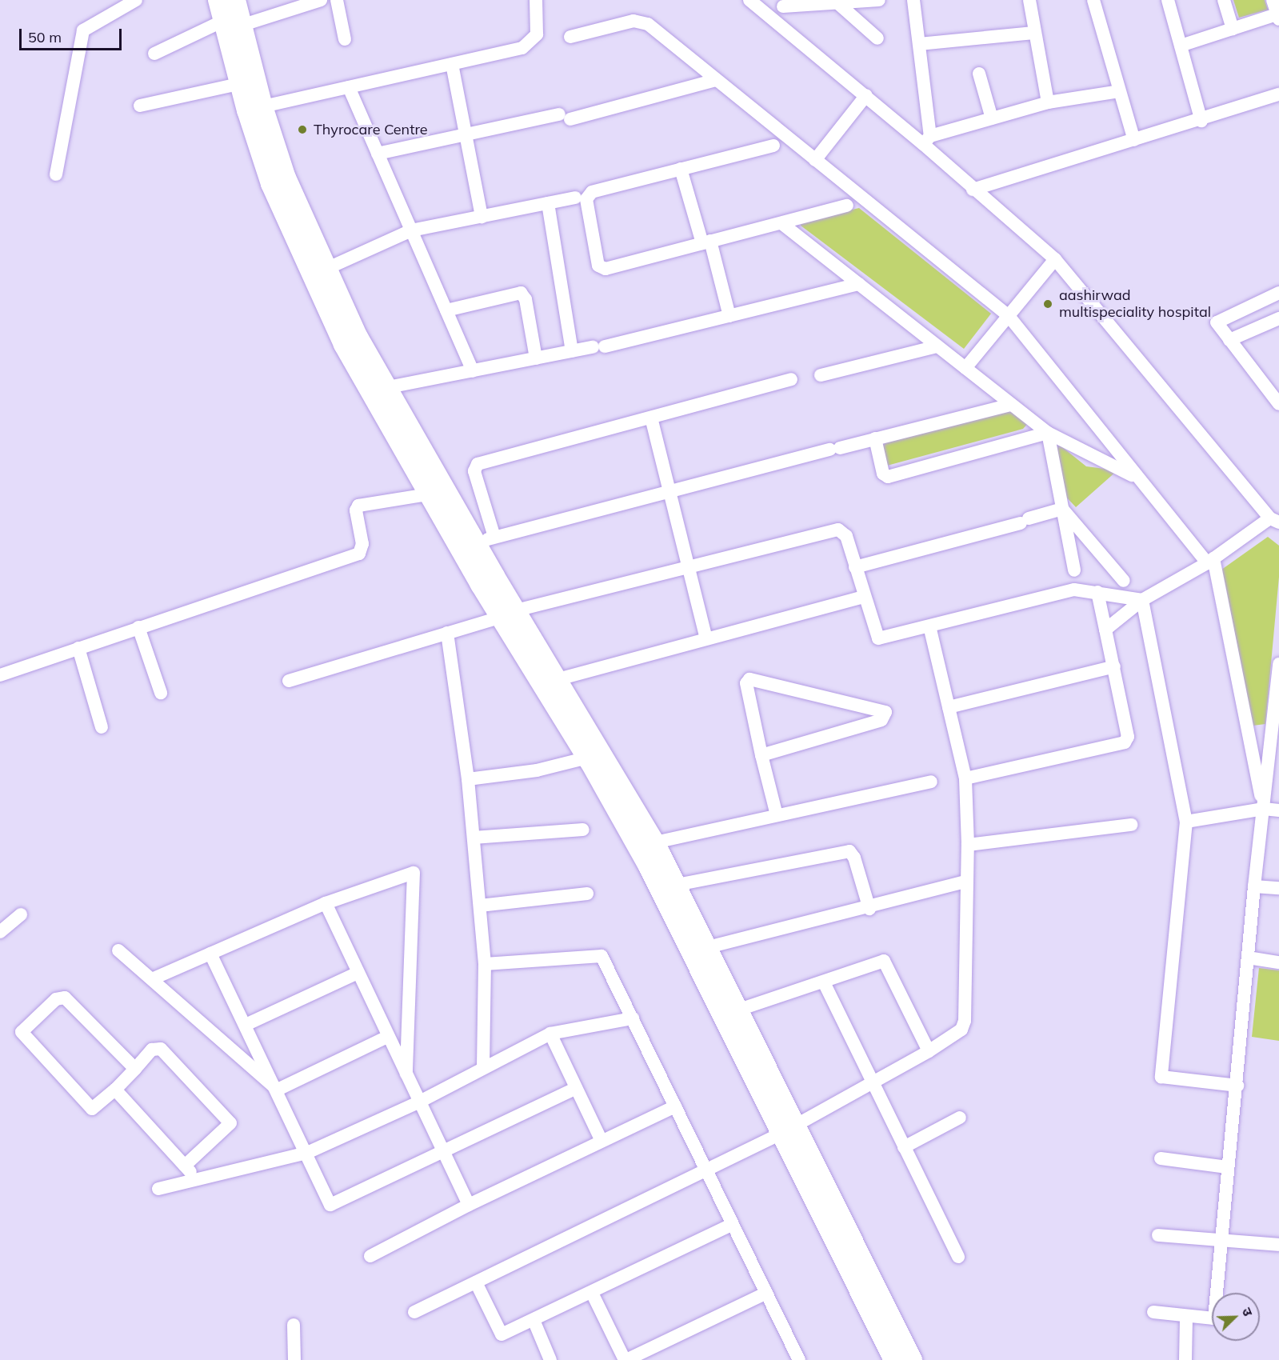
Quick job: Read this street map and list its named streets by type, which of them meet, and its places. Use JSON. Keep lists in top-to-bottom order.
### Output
{
  "places": ["Thyrocare Centre", "aashirwad multispeciality hospital"],
  "scale_bar": "50 m",
  "north": "top right"
}
